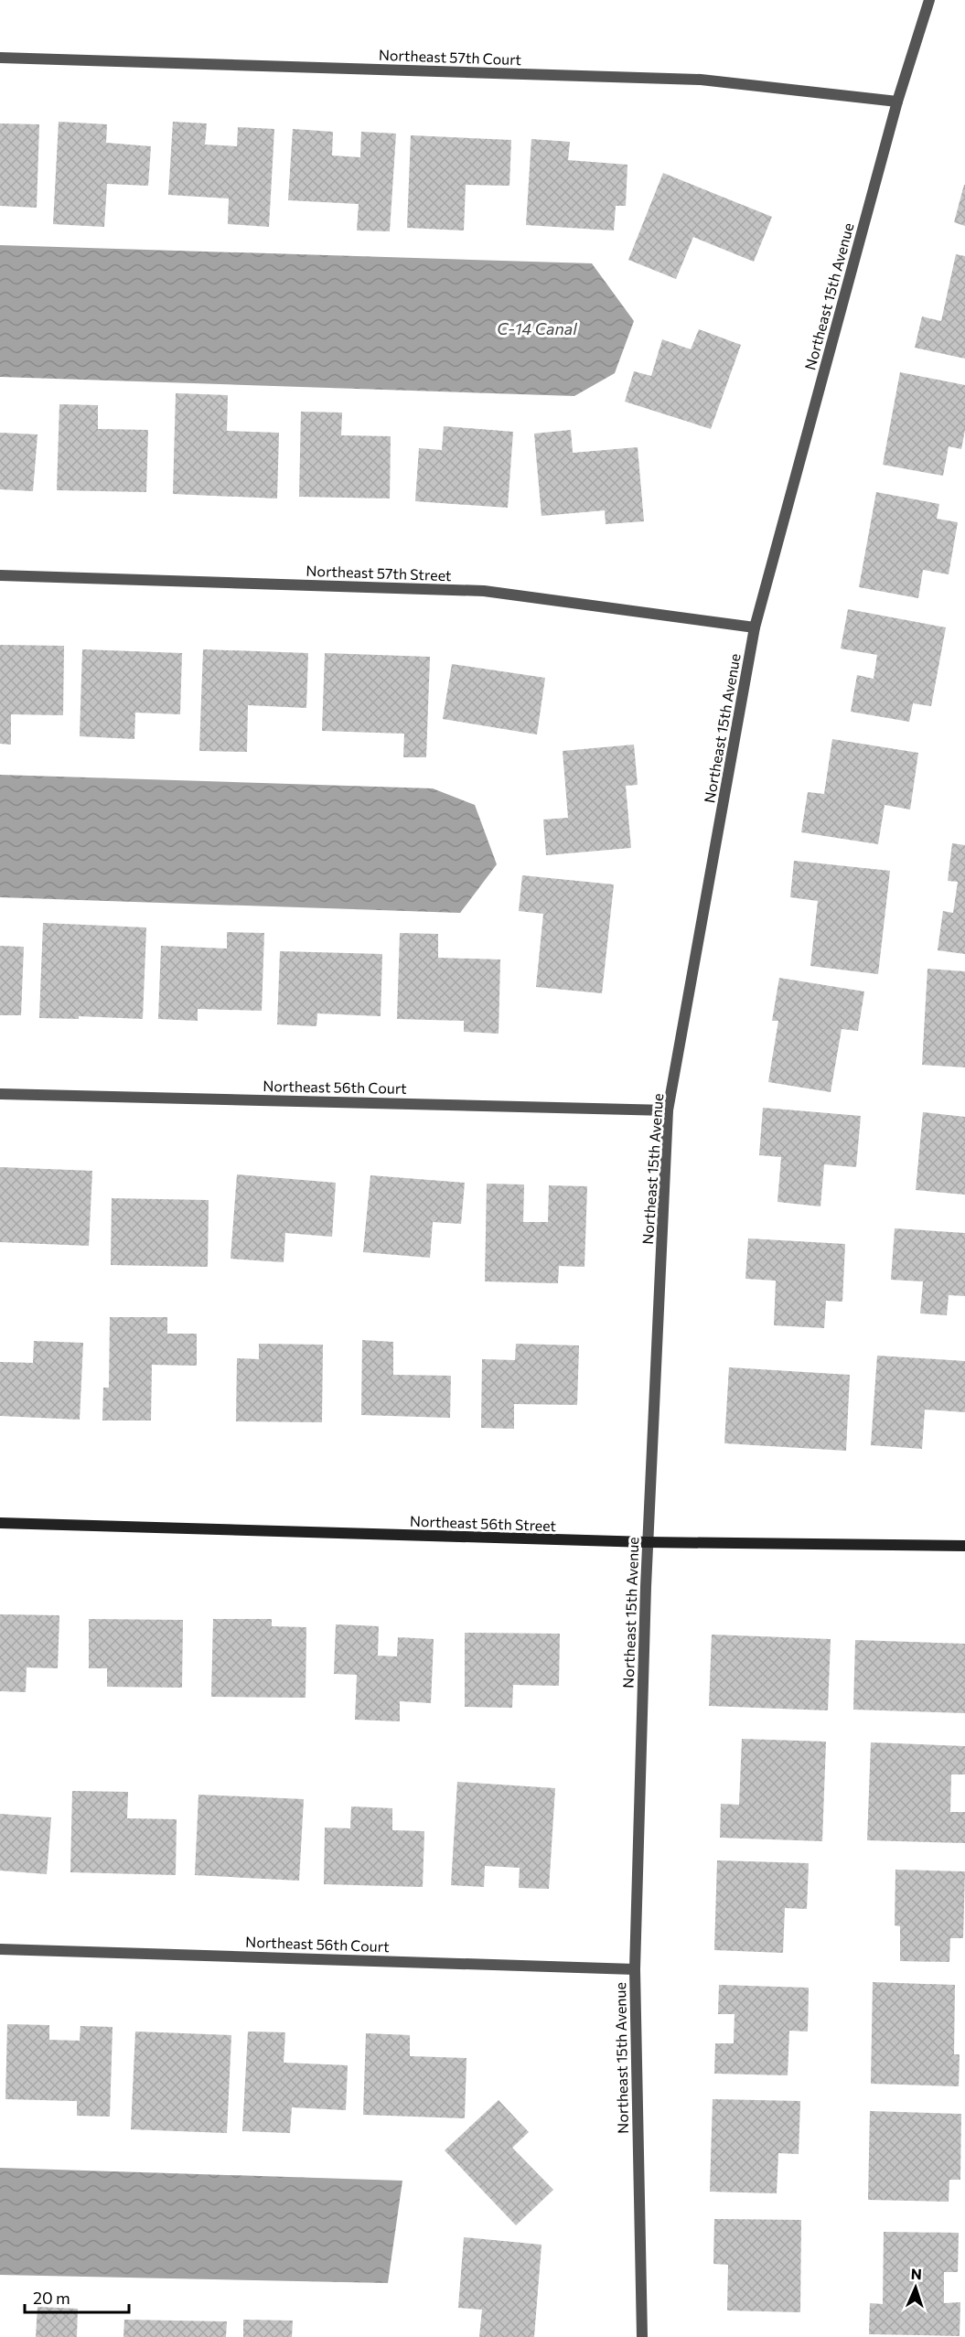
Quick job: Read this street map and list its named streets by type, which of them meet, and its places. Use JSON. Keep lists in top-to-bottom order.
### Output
{
  "streets": {
    "street": [
      "Northeast 57th Court",
      "Northeast 15th Avenue",
      "Northeast 57th Street",
      "Northeast 56th Court",
      "Northeast 56th Street"
    ]
  },
  "crossings": [
    ["Northeast 57th Court", "Northeast 15th Avenue"],
    ["Northeast 15th Avenue", "Northeast 57th Street"],
    ["Northeast 15th Avenue", "Northeast 56th Court"],
    ["Northeast 15th Avenue", "Northeast 56th Street"]
  ],
  "water": ["C-14 Canal"],
  "scale_bar": "20 m",
  "north": "top"
}
